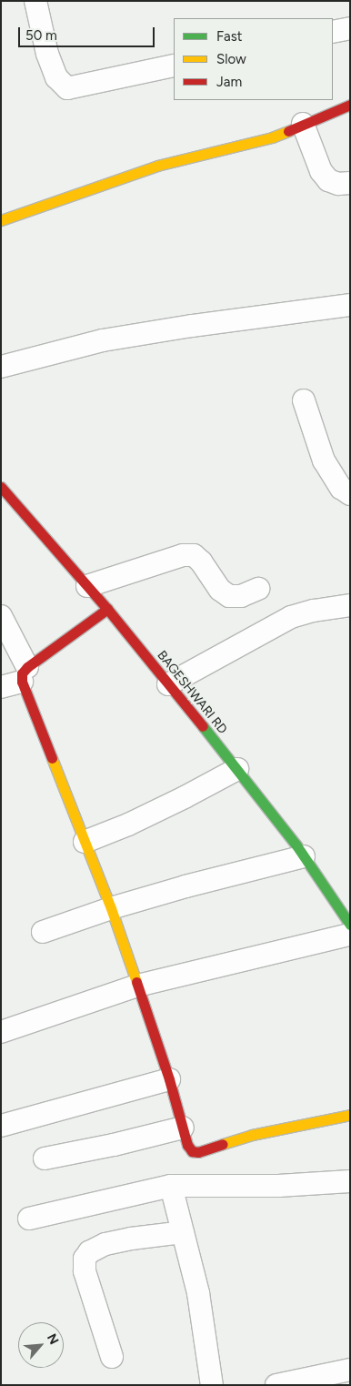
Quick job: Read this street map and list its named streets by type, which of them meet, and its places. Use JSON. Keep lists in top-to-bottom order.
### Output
{
  "streets": {
    "street": ["BAGESHWARI RD"]
  },
  "legend": ["Fast", "Slow", "Jam"],
  "scale_bar": "50 m",
  "north": "top right"
}
